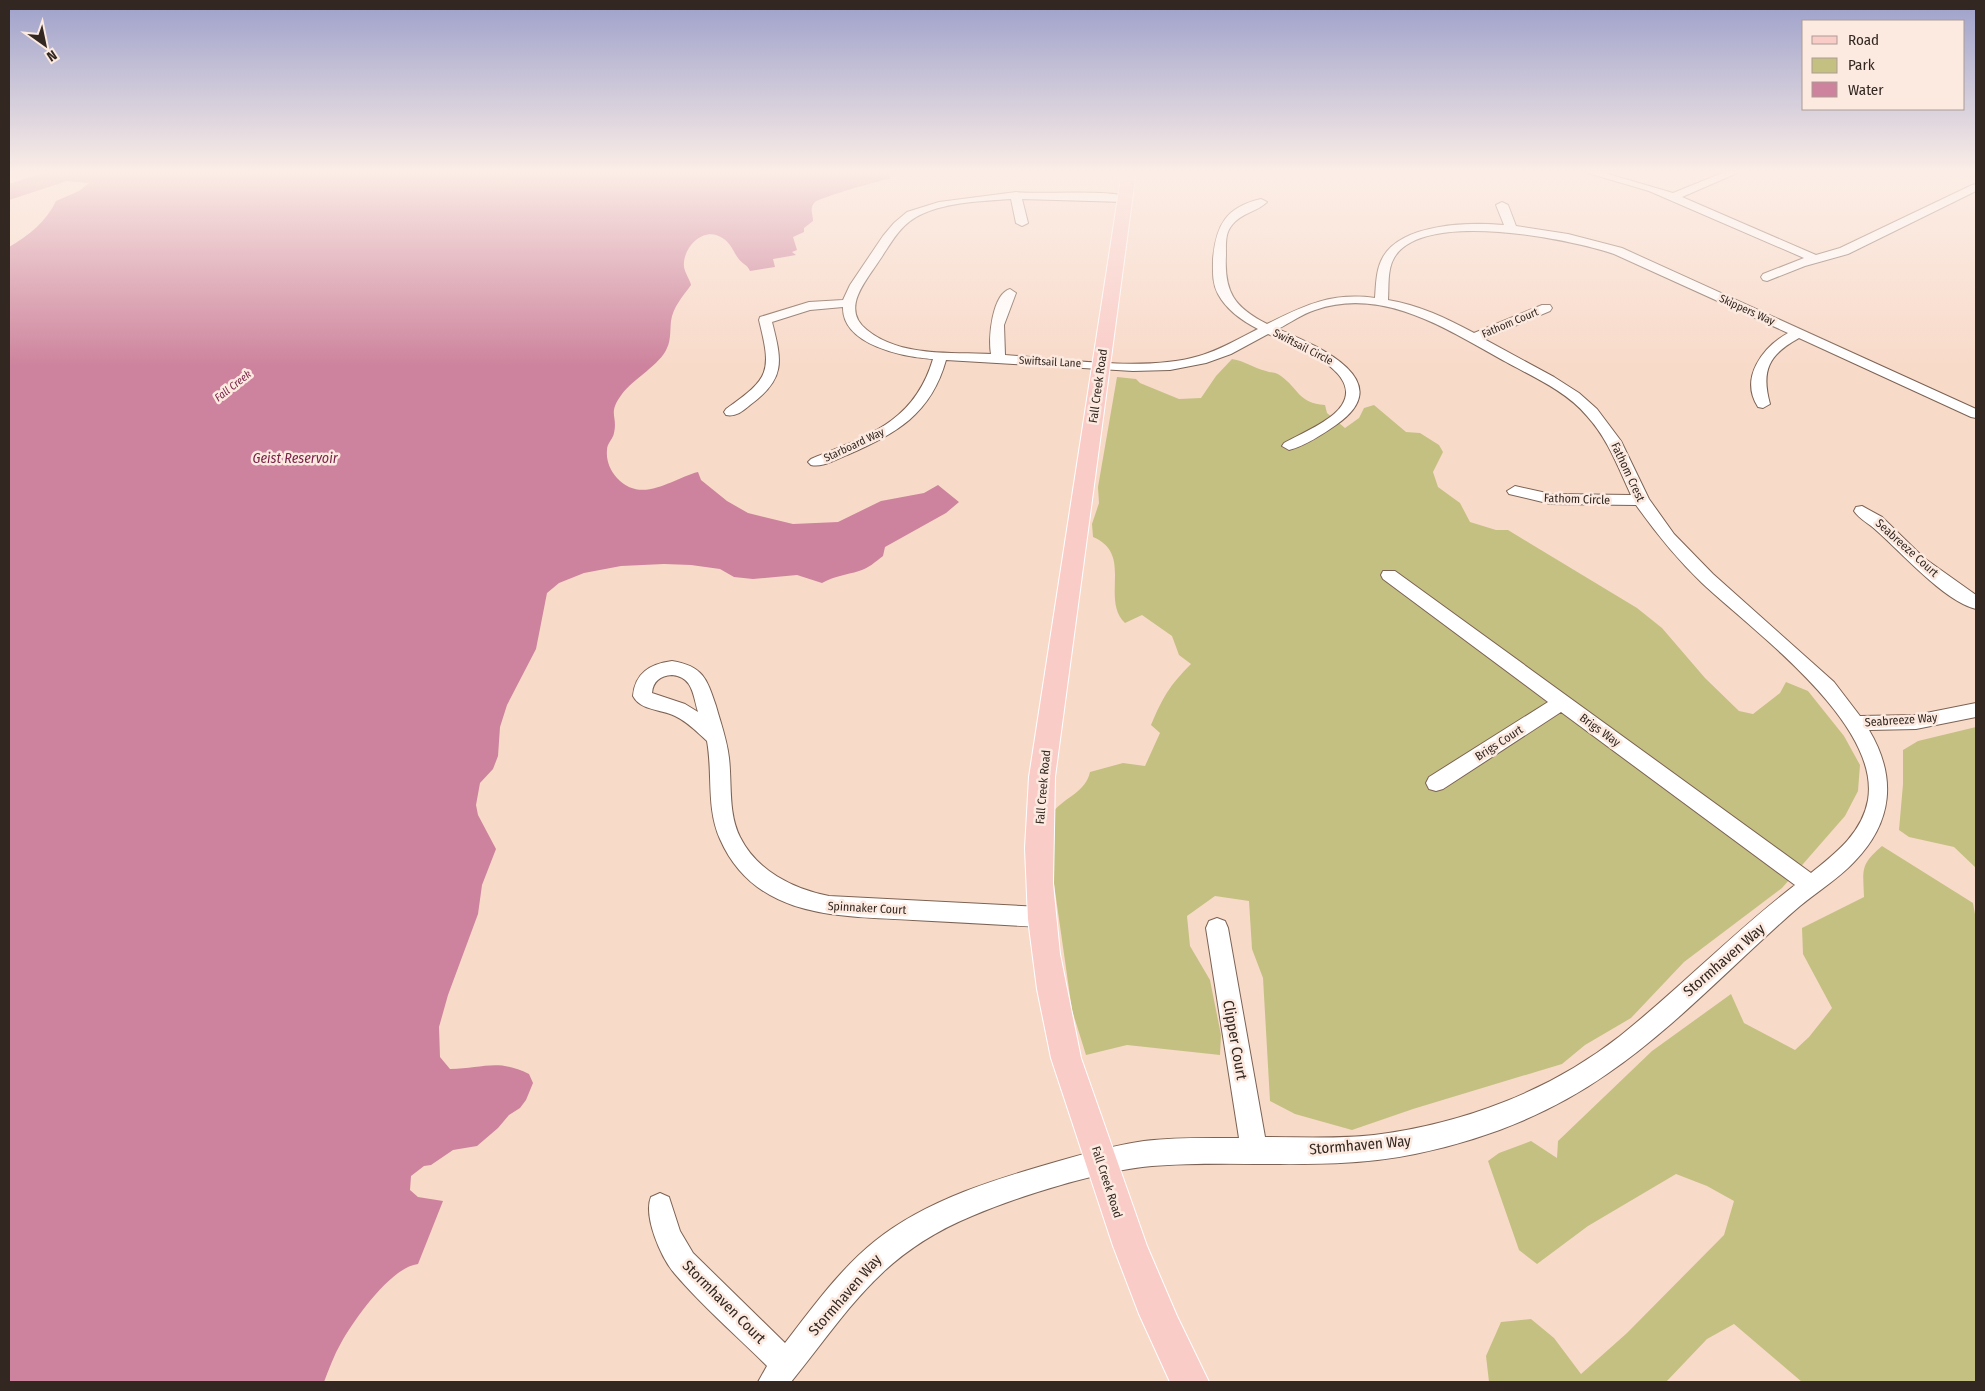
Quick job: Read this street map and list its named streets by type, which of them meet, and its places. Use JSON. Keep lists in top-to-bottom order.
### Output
{
  "streets": {
    "main road": ["Fall Creek Road"],
    "street": [
      "Skippers Way",
      "Fathom Court",
      "Swiftsail Circle",
      "Swiftsail Lane",
      "Starboard Way",
      "Fathom Crest",
      "Fathom Circle",
      "Seabreeze Court",
      "Seabreeze Way",
      "Brigs Way",
      "Brigs Court",
      "Spinnaker Court",
      "Stormhaven Way",
      "Clipper Court",
      "Stormhaven Court"
    ]
  },
  "crossings": [
    ["Fathom Court", "Fathom Crest"],
    ["Swiftsail Circle", "Swiftsail Lane"],
    ["Swiftsail Lane", "Fall Creek Road"],
    ["Swiftsail Lane", "Starboard Way"],
    ["Swiftsail Lane", "Fathom Crest"],
    ["Fall Creek Road", "Spinnaker Court"],
    ["Fall Creek Road", "Stormhaven Way"],
    ["Fathom Crest", "Fathom Circle"],
    ["Fathom Crest", "Seabreeze Way"],
    ["Fathom Crest", "Stormhaven Way"],
    ["Seabreeze Way", "Stormhaven Way"],
    ["Brigs Way", "Brigs Court"],
    ["Brigs Way", "Stormhaven Way"],
    ["Stormhaven Way", "Clipper Court"],
    ["Stormhaven Way", "Stormhaven Court"]
  ],
  "water": ["Fall Creek", "Geist Reservoir"],
  "legend": ["Road", "Park", "Water"],
  "north": "bottom right"
}
